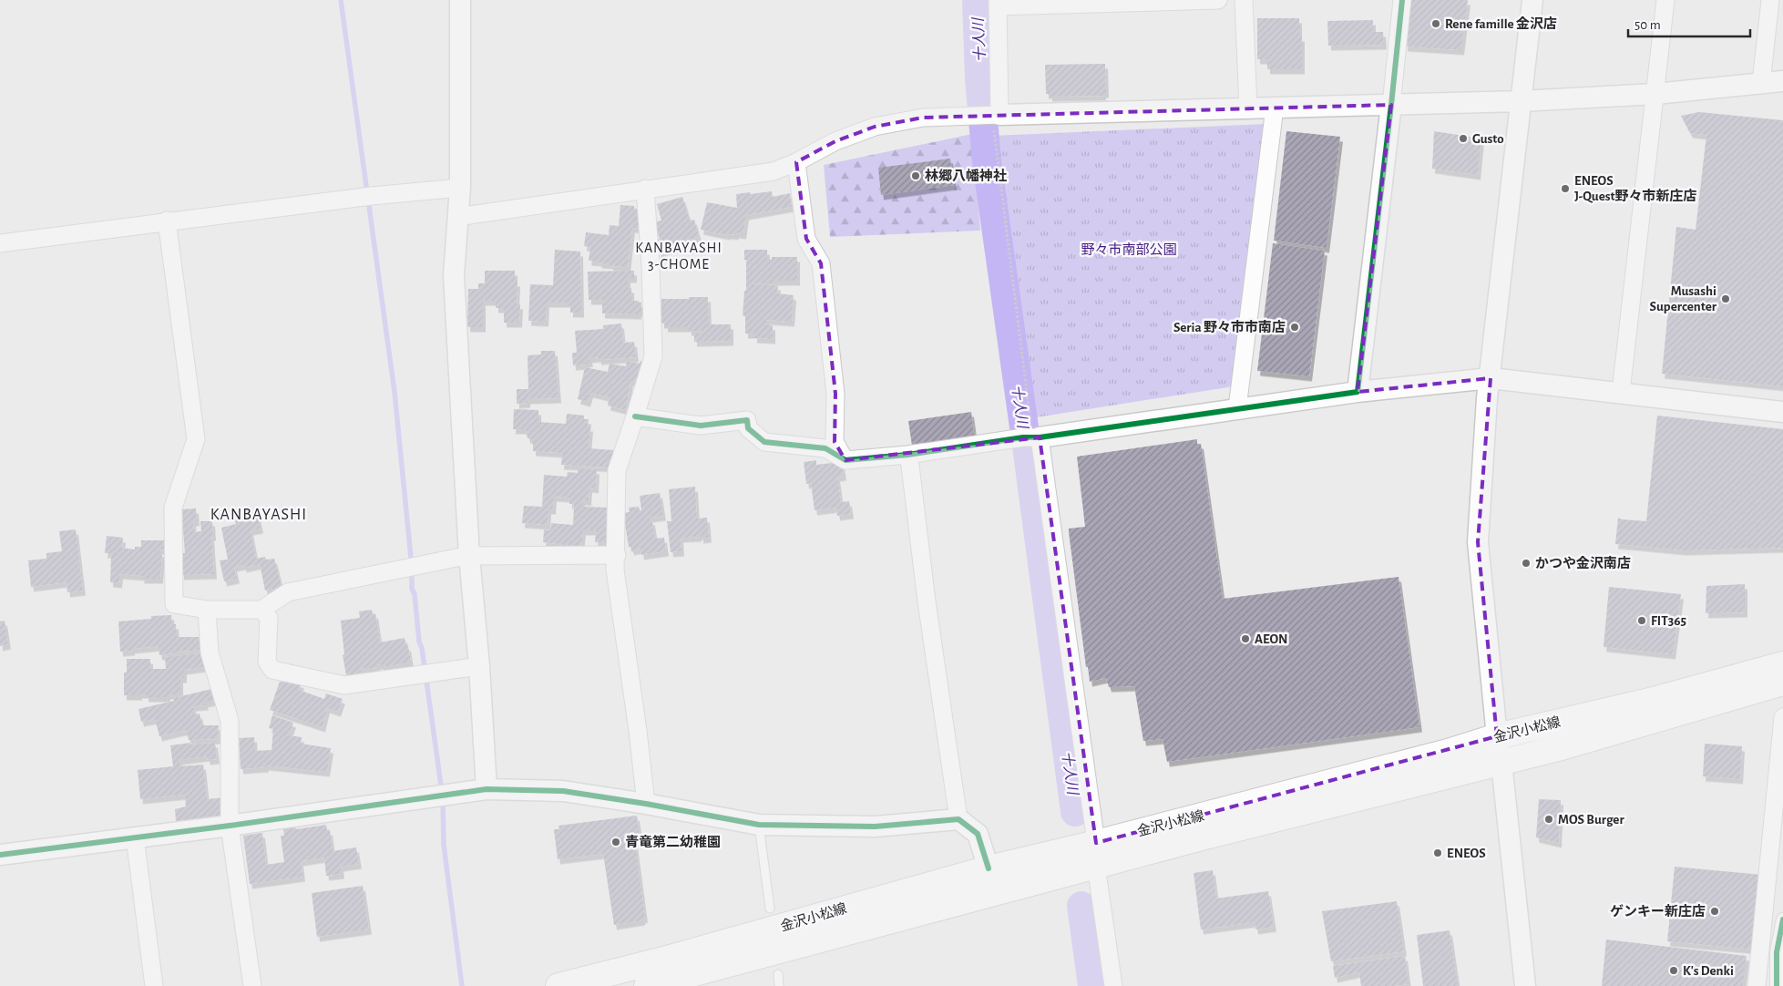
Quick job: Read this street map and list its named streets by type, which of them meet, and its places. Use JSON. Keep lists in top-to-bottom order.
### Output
{
  "streets": {
    "main road": ["金沢小松線"]
  },
  "districts": ["KANBAYASHI 3-CHOME", "KANBAYASHI"],
  "water": ["十人川"],
  "parks": ["野々市南部公園"],
  "places": [
    "Rene famille 金沢店",
    "Gusto",
    "林郷八幡神社",
    "ENEOS J-Quest野々市新庄店",
    "Musashi Supercenter",
    "Seria 野々市市南店",
    "かつや金沢南店",
    "FIT365",
    "AEON",
    "MOS Burger",
    "青竜第二幼稚園",
    "ENEOS",
    "ゲンキー新庄店",
    "K's Denki"
  ],
  "scale_bar": "50 m"
}
